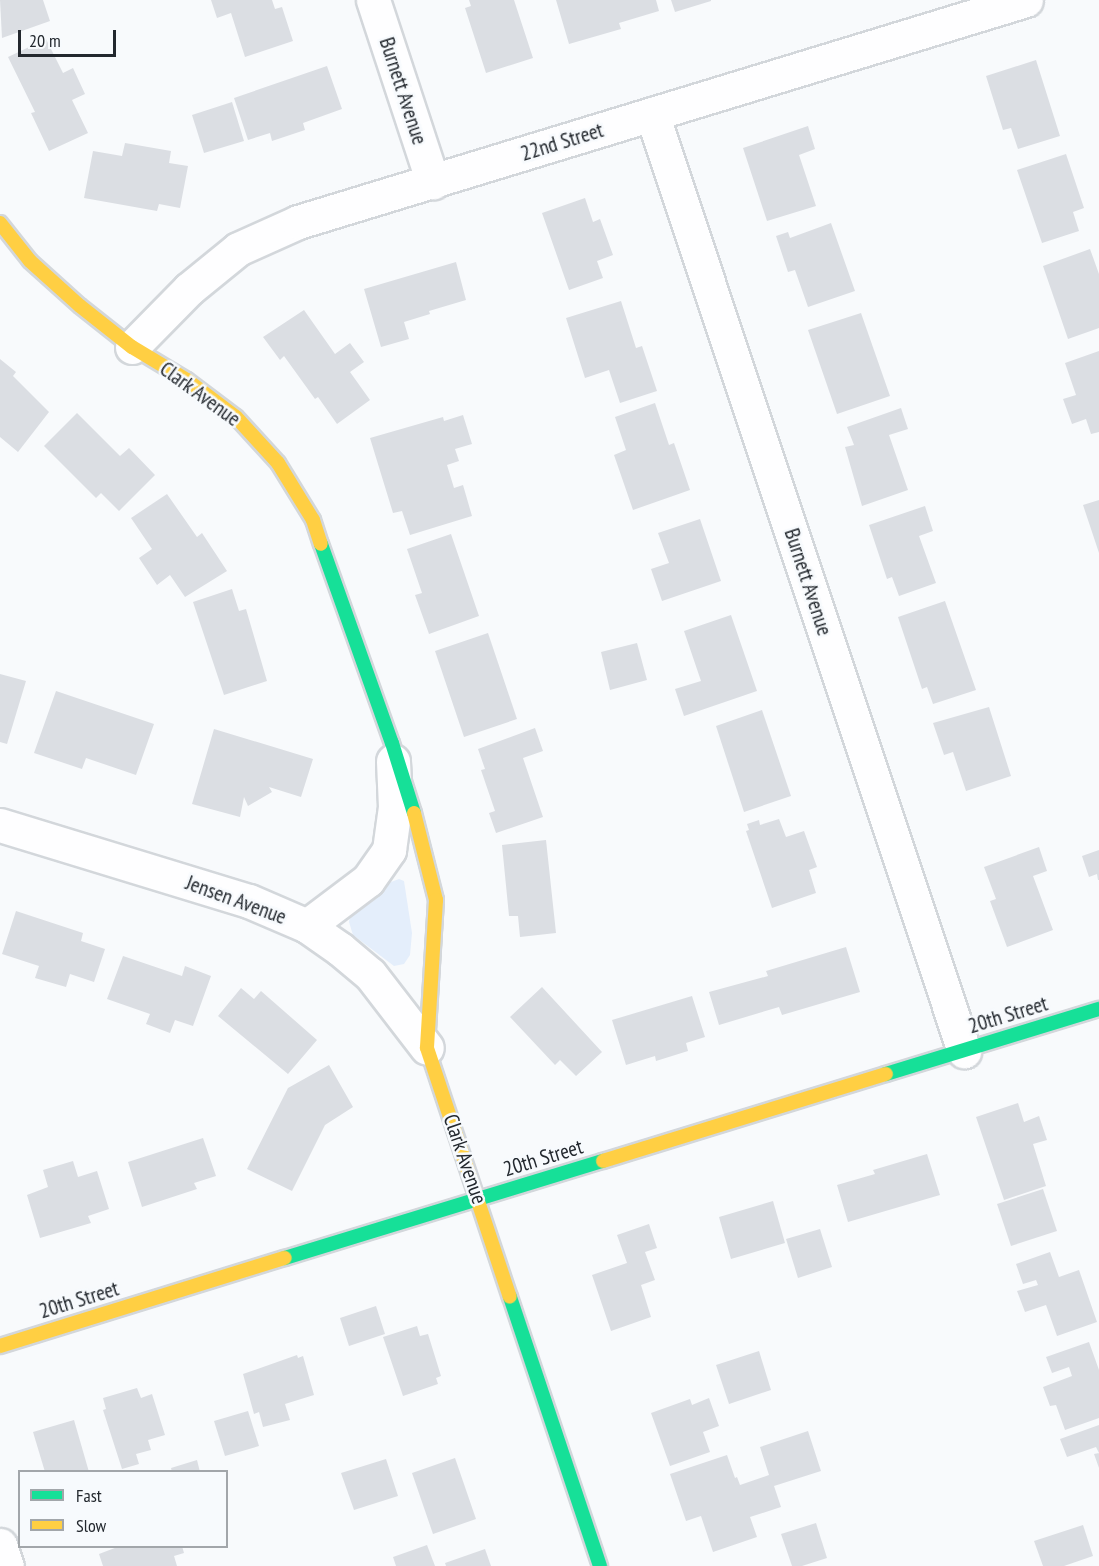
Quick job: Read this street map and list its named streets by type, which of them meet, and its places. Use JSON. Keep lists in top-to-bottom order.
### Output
{
  "streets": {
    "street": [
      "Burnett Avenue",
      "22nd Street",
      "Clark Avenue",
      "Jensen Avenue",
      "20th Street"
    ]
  },
  "crossings": [
    ["Burnett Avenue", "22nd Street"],
    ["Burnett Avenue", "20th Street"],
    ["22nd Street", "Clark Avenue"],
    ["Clark Avenue", "Jensen Avenue"],
    ["Clark Avenue", "20th Street"]
  ],
  "legend": ["Fast", "Slow"],
  "scale_bar": "20 m"
}
